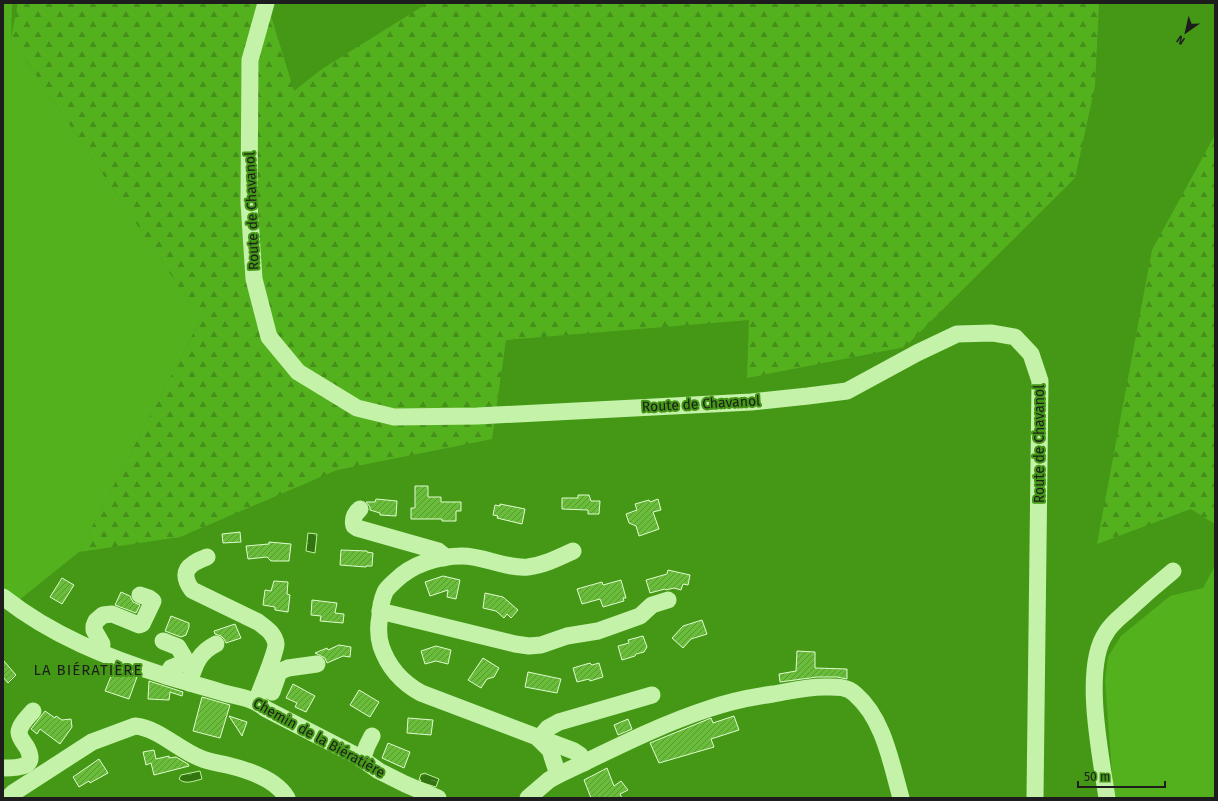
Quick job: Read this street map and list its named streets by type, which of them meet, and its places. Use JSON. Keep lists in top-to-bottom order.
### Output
{
  "streets": {
    "street": ["Route de Chavanol", "Chemin de la Biératière"]
  },
  "districts": ["LA BIÉRATIÈRE"],
  "scale_bar": "50 m",
  "north": "bottom left"
}
